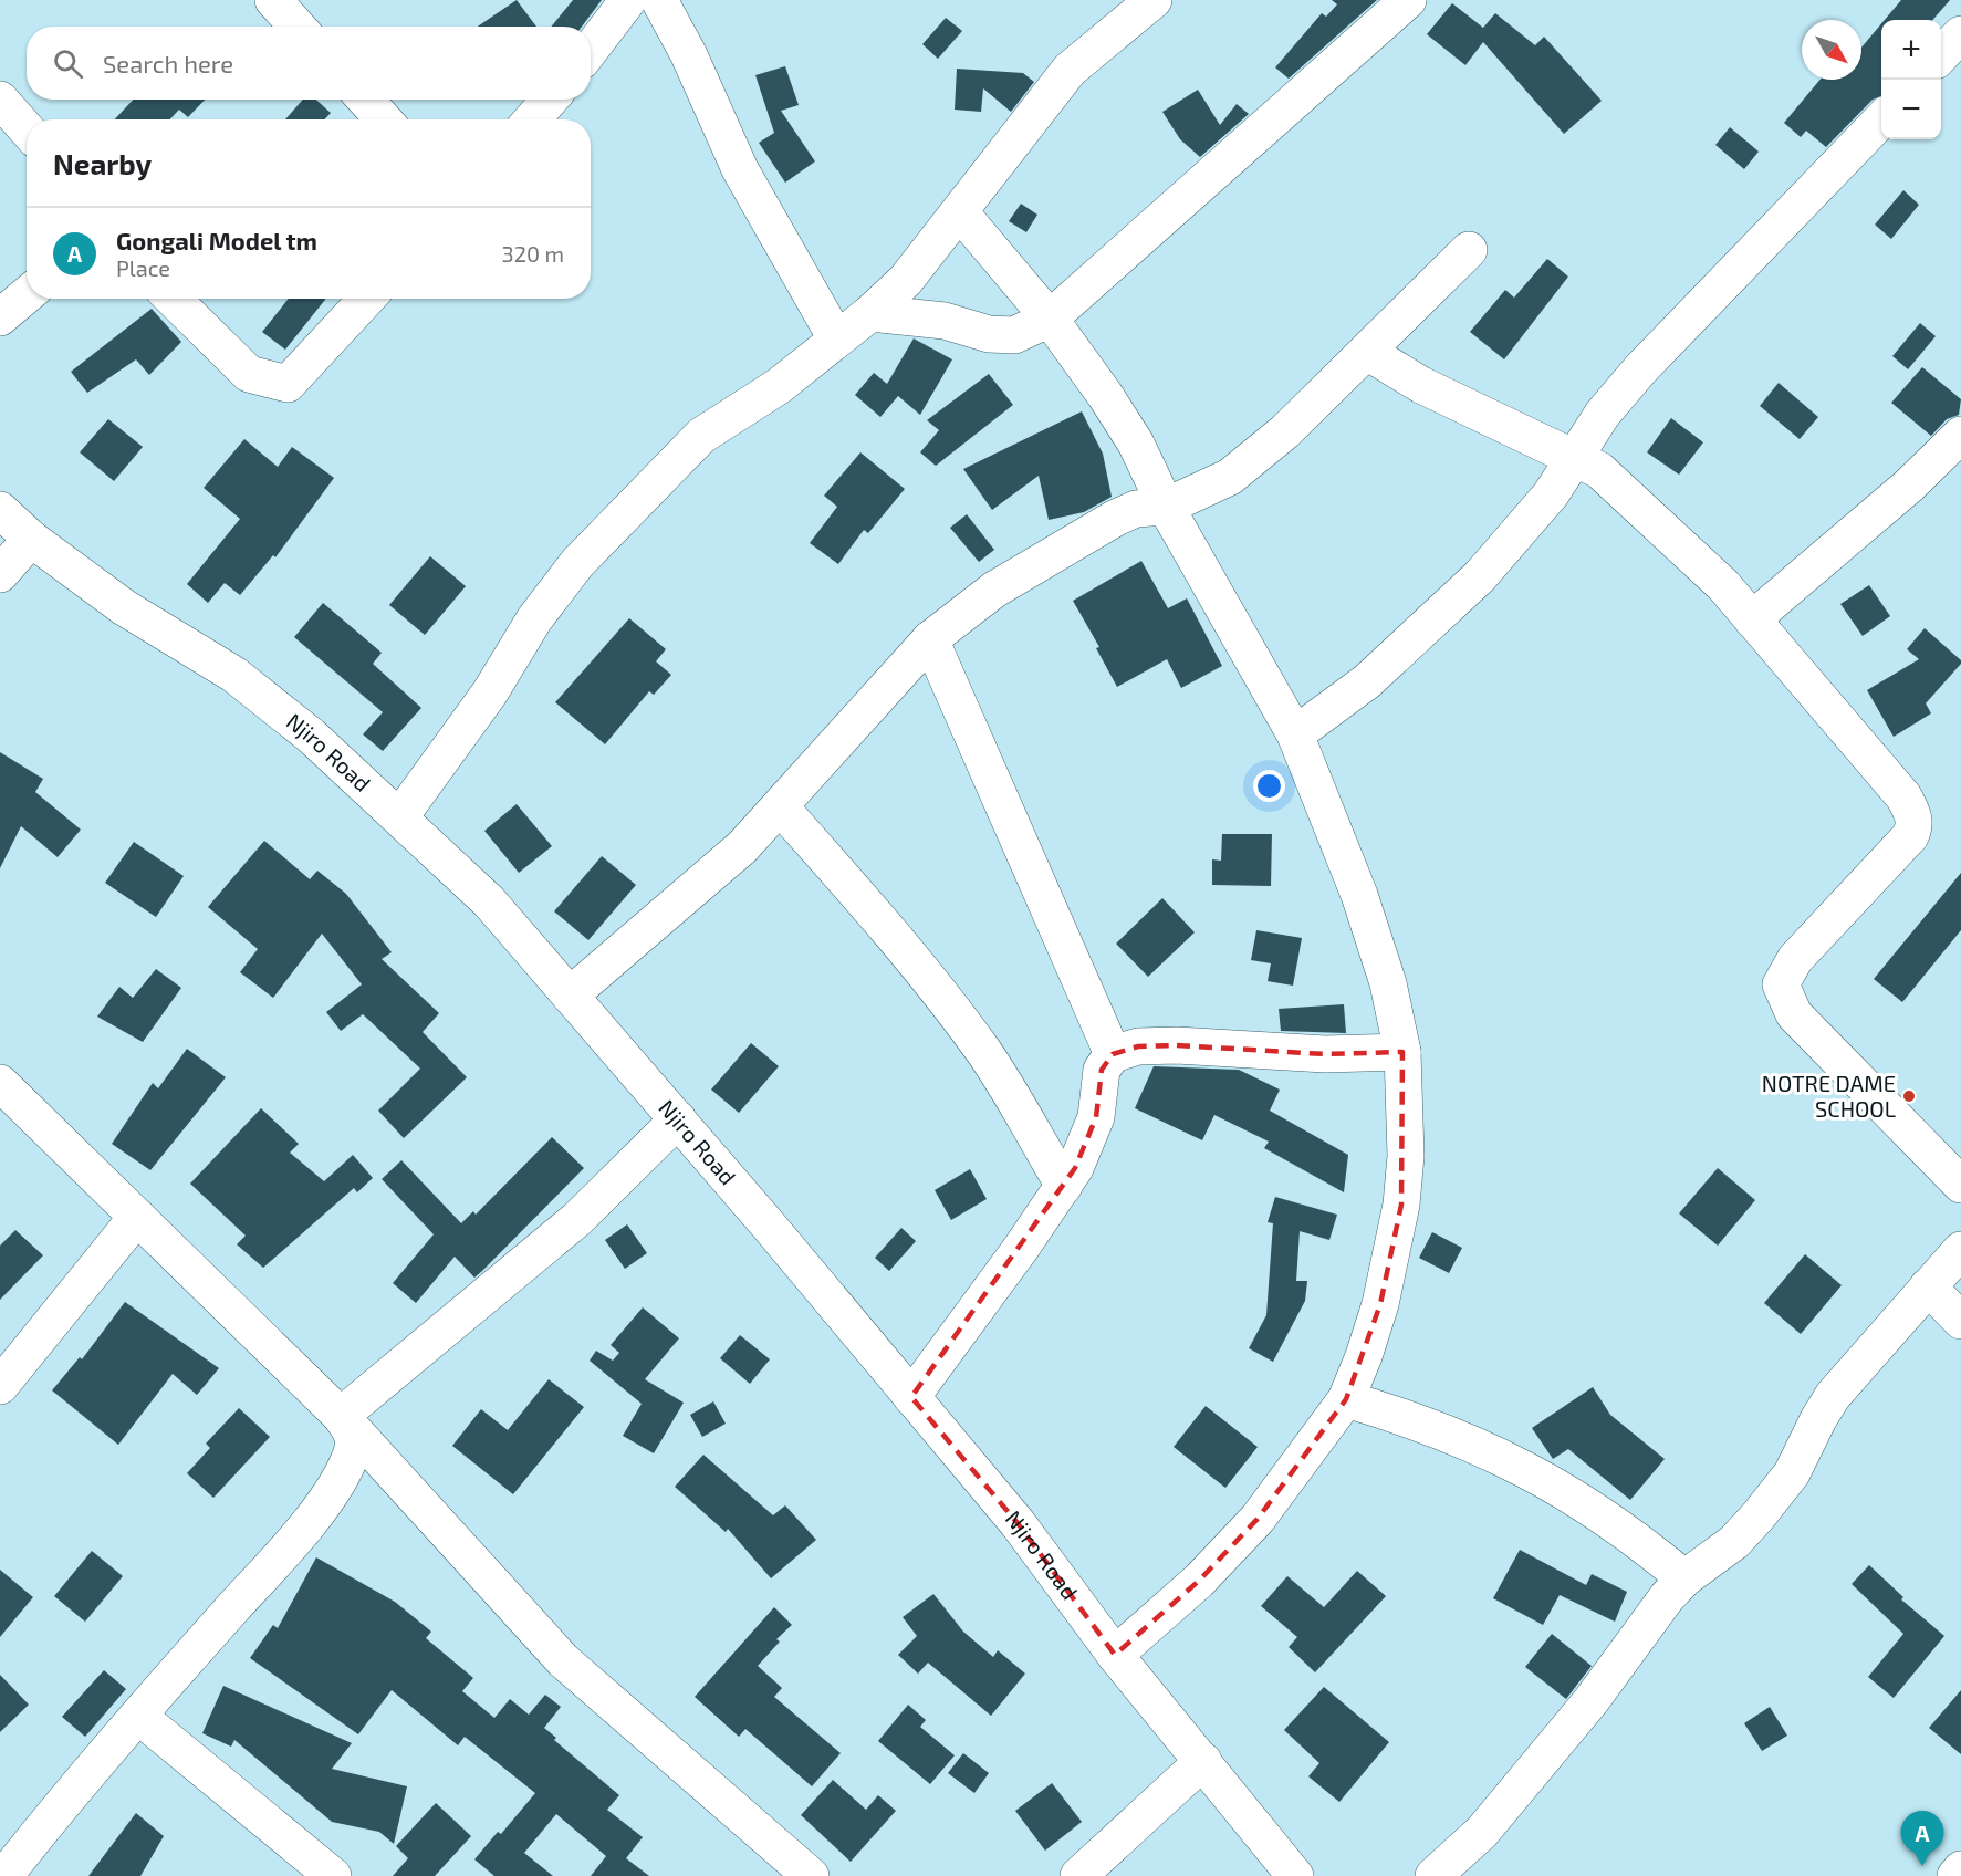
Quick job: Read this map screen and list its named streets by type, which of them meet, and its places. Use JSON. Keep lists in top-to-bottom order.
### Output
{
  "streets": {
    "street": ["Njiro Road"]
  },
  "places": ["NOTRE DAME SCHOOL"],
  "north": "bottom right",
  "page": {
    "map_buttons": ["+", "−"],
    "search": "Search here",
    "heading": "Nearby",
    "list": [
      {
        "mark": "A",
        "name": "Gongali Model tm",
        "note": "Place",
        "value": "320 m"
      }
    ],
    "pins": "A"
  }
}
